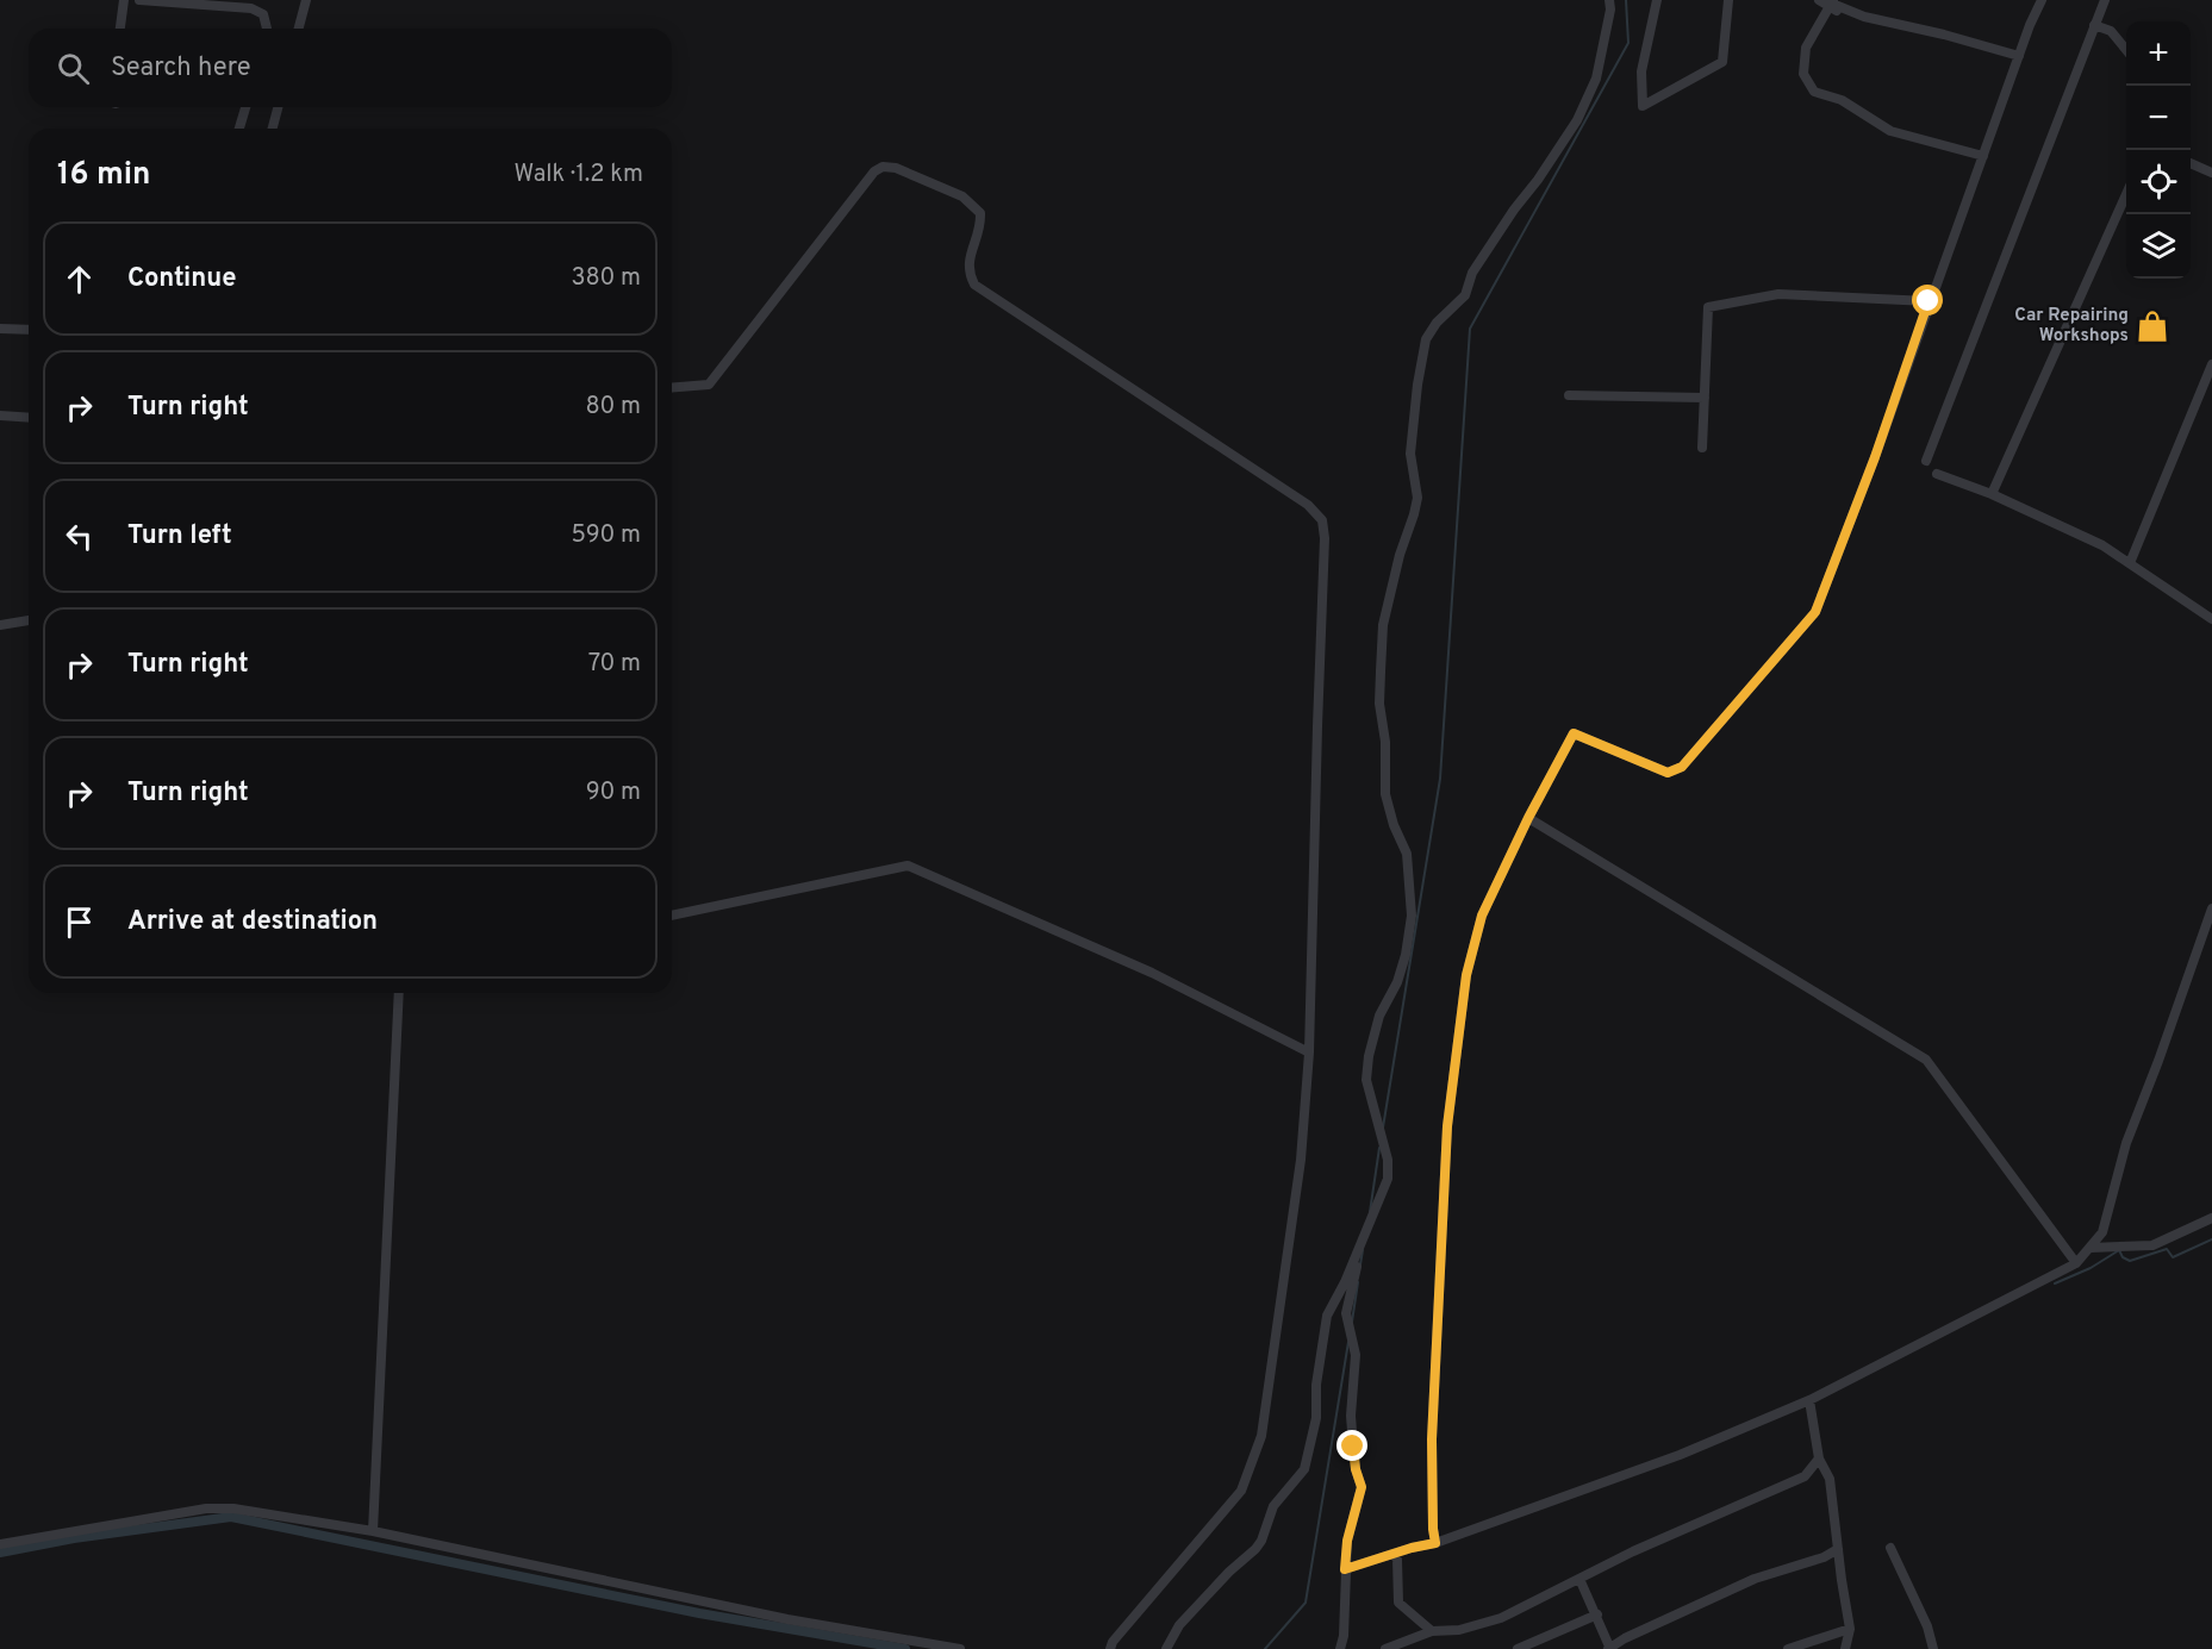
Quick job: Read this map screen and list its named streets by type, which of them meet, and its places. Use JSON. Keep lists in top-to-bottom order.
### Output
{
  "places": {
    "shop": ["Car Repairing Workshops"]
  },
  "page": {
    "map_buttons": ["+", "−"],
    "search": "Search here",
    "heading": ["16 min", "Walk · 1.2 km"],
    "list": [
      ["Continue", "380 m"],
      ["Turn right", "80 m"],
      ["Turn left", "590 m"],
      ["Turn right", "70 m"],
      ["Turn right", "90 m"],
      "Arrive at destination"
    ]
  }
}
